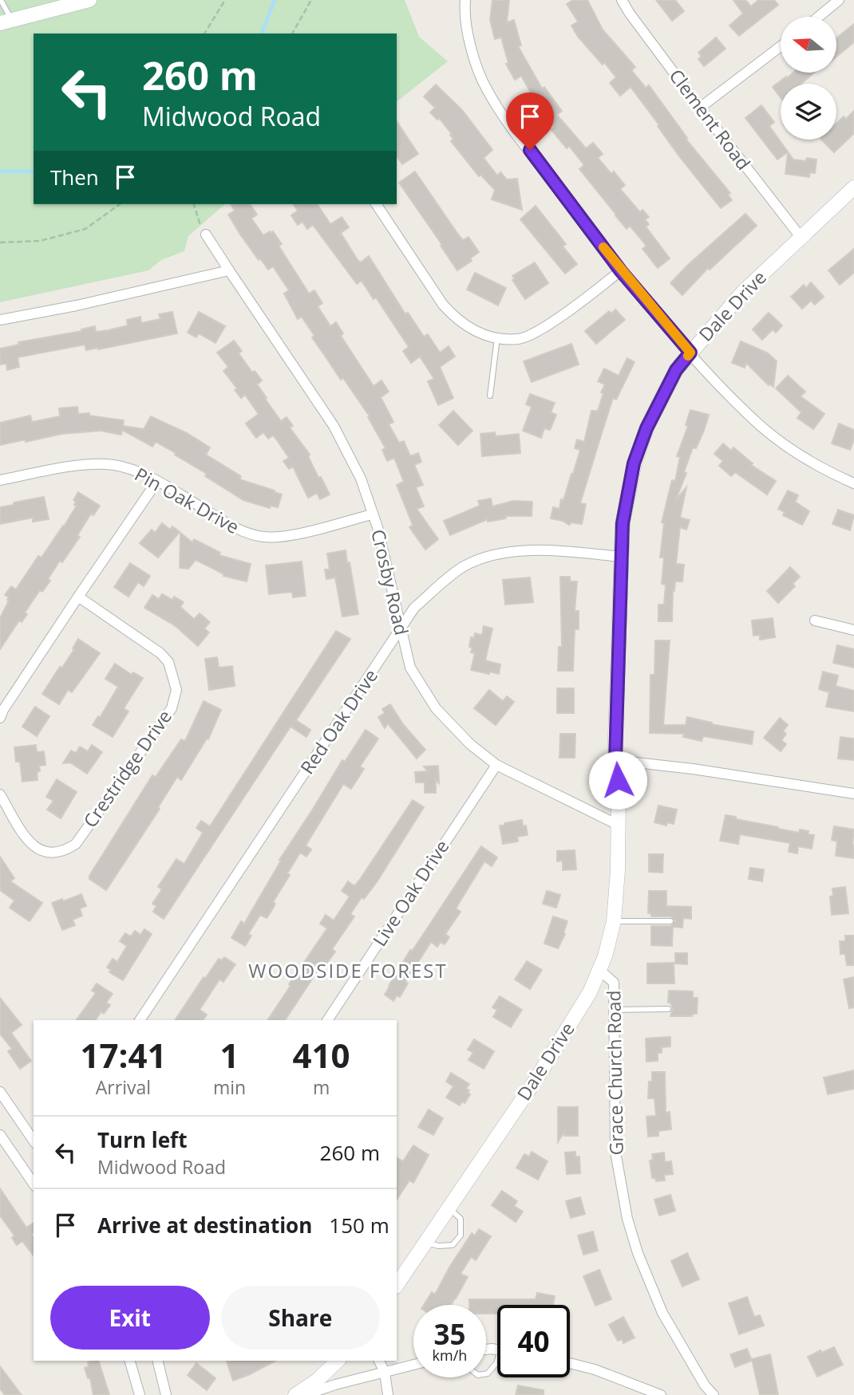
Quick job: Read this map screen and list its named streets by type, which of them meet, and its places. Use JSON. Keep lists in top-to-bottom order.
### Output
{
  "streets": {
    "street": [
      "Clement Road",
      "Dale Drive",
      "Pin Oak Drive",
      "Crosby Road",
      "Red Oak Drive",
      "Crestridge Drive",
      "Live Oak Drive",
      "Grace Church Road"
    ]
  },
  "crossings": [
    ["Clement Road", "Dale Drive"],
    ["Dale Drive", "Crosby Road"],
    ["Dale Drive", "Red Oak Drive"],
    ["Dale Drive", "Grace Church Road"],
    ["Pin Oak Drive", "Crosby Road"],
    ["Crosby Road", "Red Oak Drive"],
    ["Crosby Road", "Live Oak Drive"]
  ],
  "districts": ["WOODSIDE FOREST"],
  "north": "left",
  "page": {
    "turn": ["260 m", "Midwood Road"],
    "then": "Then",
    "eta": [
      "17:41",
      "Arrival",
      "1",
      "min",
      "410",
      "m"
    ],
    "list": [
      {
        "name": "Turn left",
        "note": "Midwood Road",
        "value": "260 m"
      },
      {
        "name": "Arrive at destination",
        "value": "150 m"
      }
    ],
    "buttons": ["Exit", "Share"],
    "speed": "35 km/h",
    "limit": "40"
  }
}
